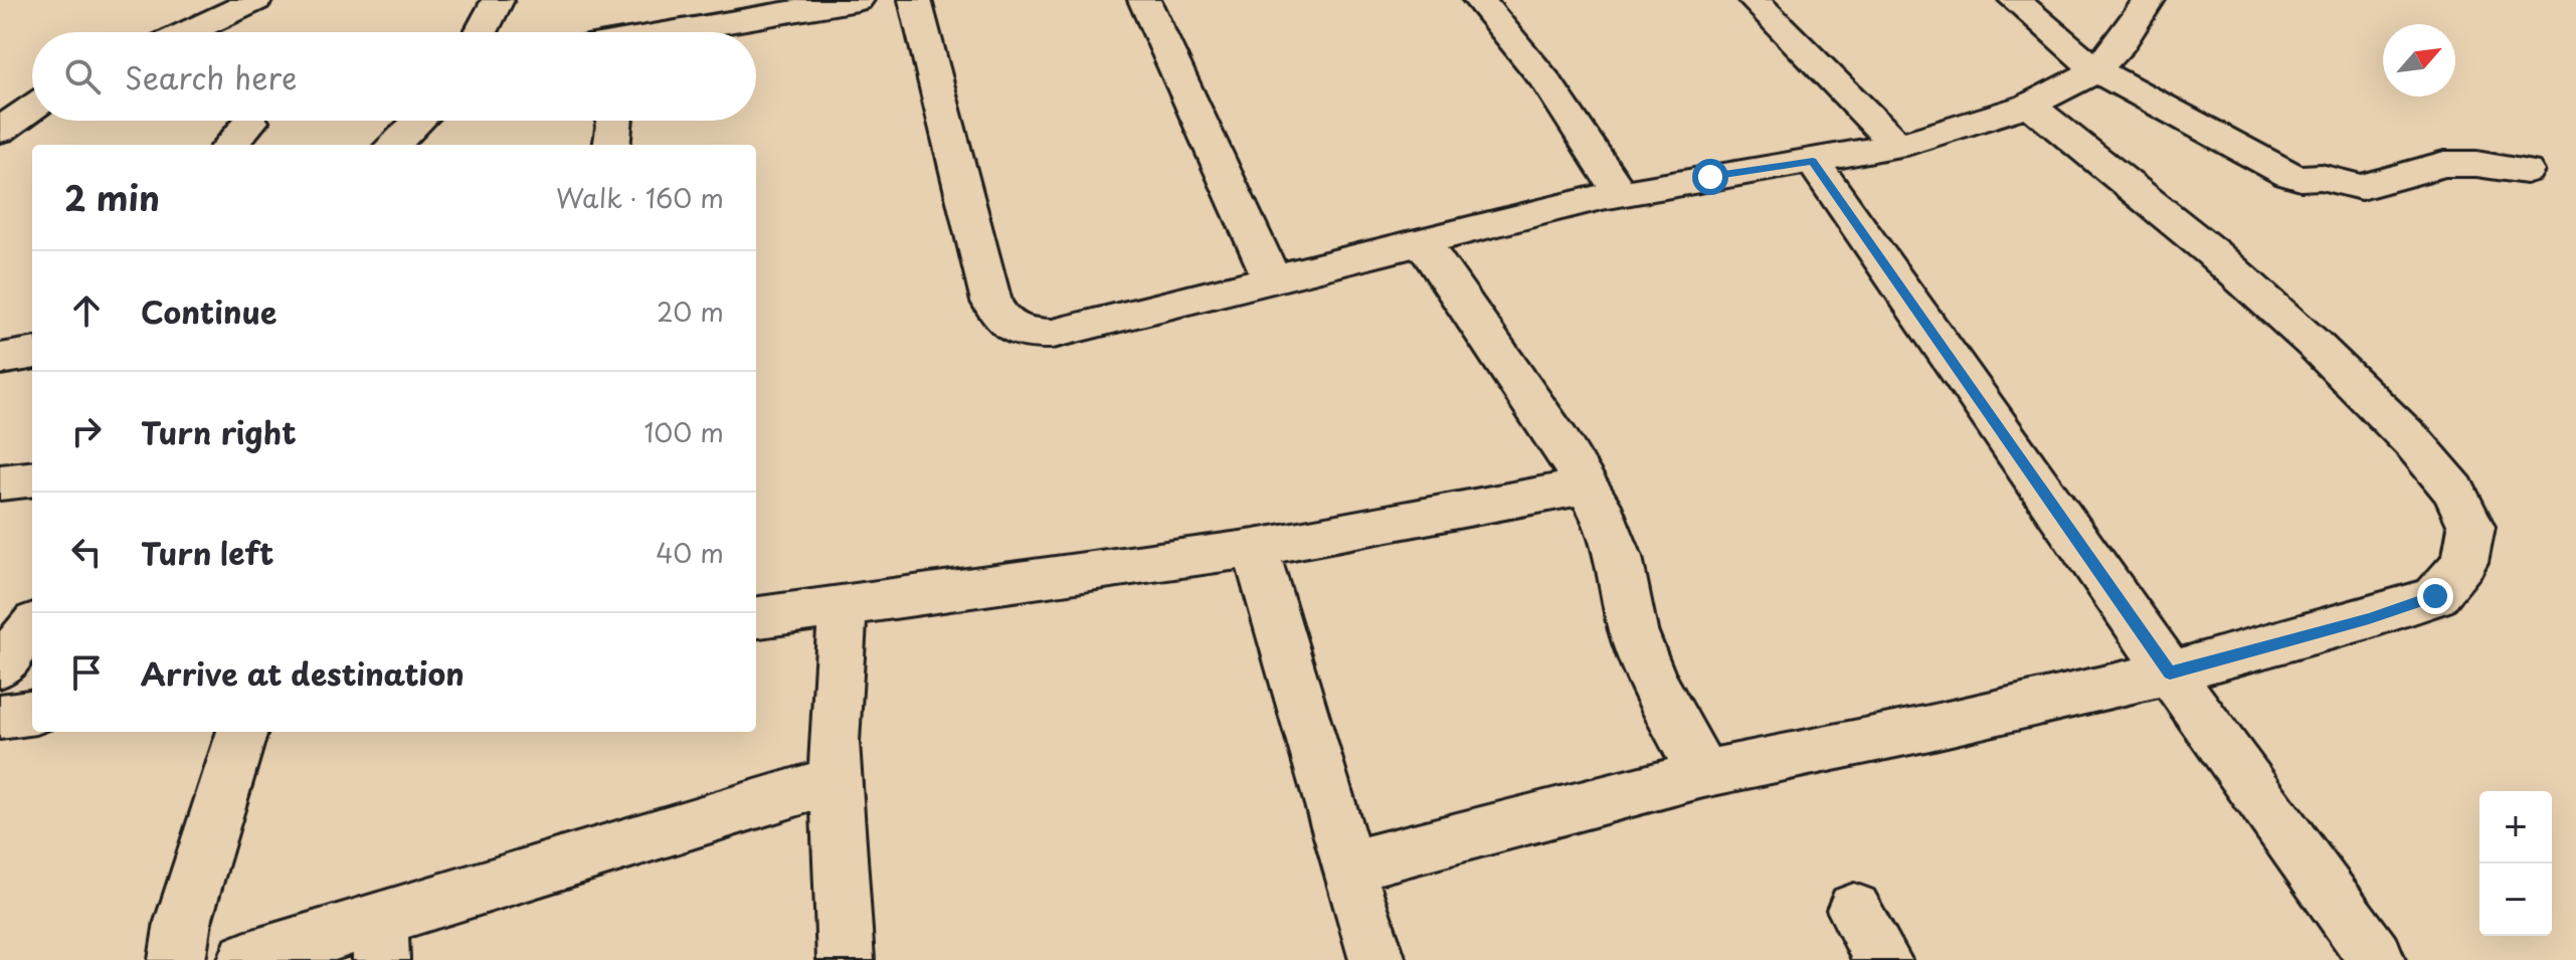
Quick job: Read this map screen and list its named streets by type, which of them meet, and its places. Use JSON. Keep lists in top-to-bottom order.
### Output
{
  "north": "top right",
  "page": {
    "search": "Search here",
    "heading": ["2 min", "Walk · 160 m"],
    "list": [
      ["Continue", "20 m"],
      ["Turn right", "100 m"],
      ["Turn left", "40 m"],
      "Arrive at destination"
    ],
    "map_buttons": ["+", "−"]
  }
}
